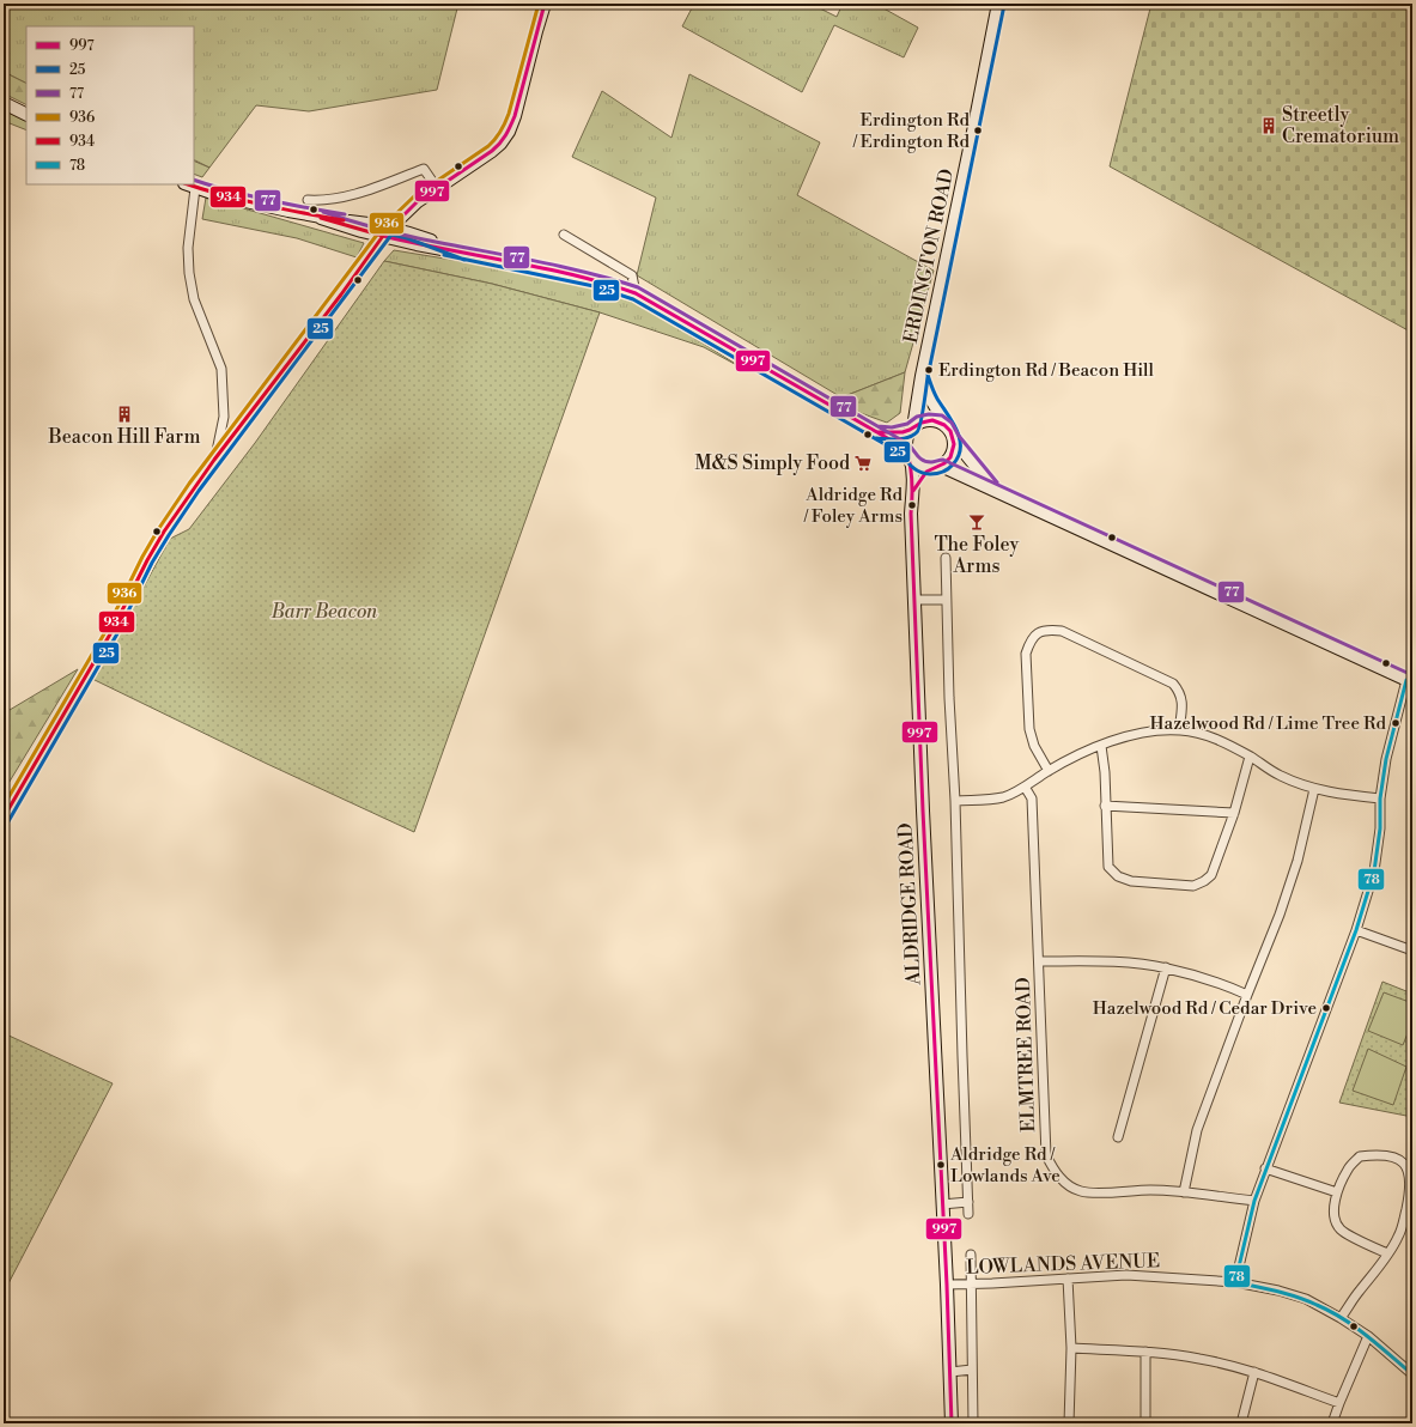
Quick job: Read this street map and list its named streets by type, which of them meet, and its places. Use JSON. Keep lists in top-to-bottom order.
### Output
{
  "streets": {
    "main road": ["ERDINGTON ROAD", "ALDRIDGE ROAD"],
    "street": ["ELMTREE ROAD", "LOWLANDS AVENUE"]
  },
  "crossings": [
    ["ERDINGTON ROAD", "ALDRIDGE ROAD"],
    ["ALDRIDGE ROAD", "LOWLANDS AVENUE"]
  ],
  "parks": ["Barr Beacon"],
  "places": {
    "building": ["Streetly Crematorium", "Beacon Hill Farm"],
    "other": [
      "Erdington Rd / Erdington Rd",
      "Erdington Rd / Beacon Hill",
      "Aldridge Rd / Foley Arms",
      "Hazelwood Rd / Lime Tree Rd",
      "Hazelwood Rd / Cedar Drive",
      "Aldridge Rd / Lowlands Ave"
    ],
    "supermarket": ["M&S Simply Food"],
    "bar": ["The Foley Arms"]
  },
  "lines": [
    "transit line 997",
    "transit line 936",
    "transit line 25",
    "transit line 77",
    "transit line 934",
    "transit line 78"
  ],
  "legend": [
    "997",
    "25",
    "77",
    "936",
    "934",
    "78"
  ]
}
